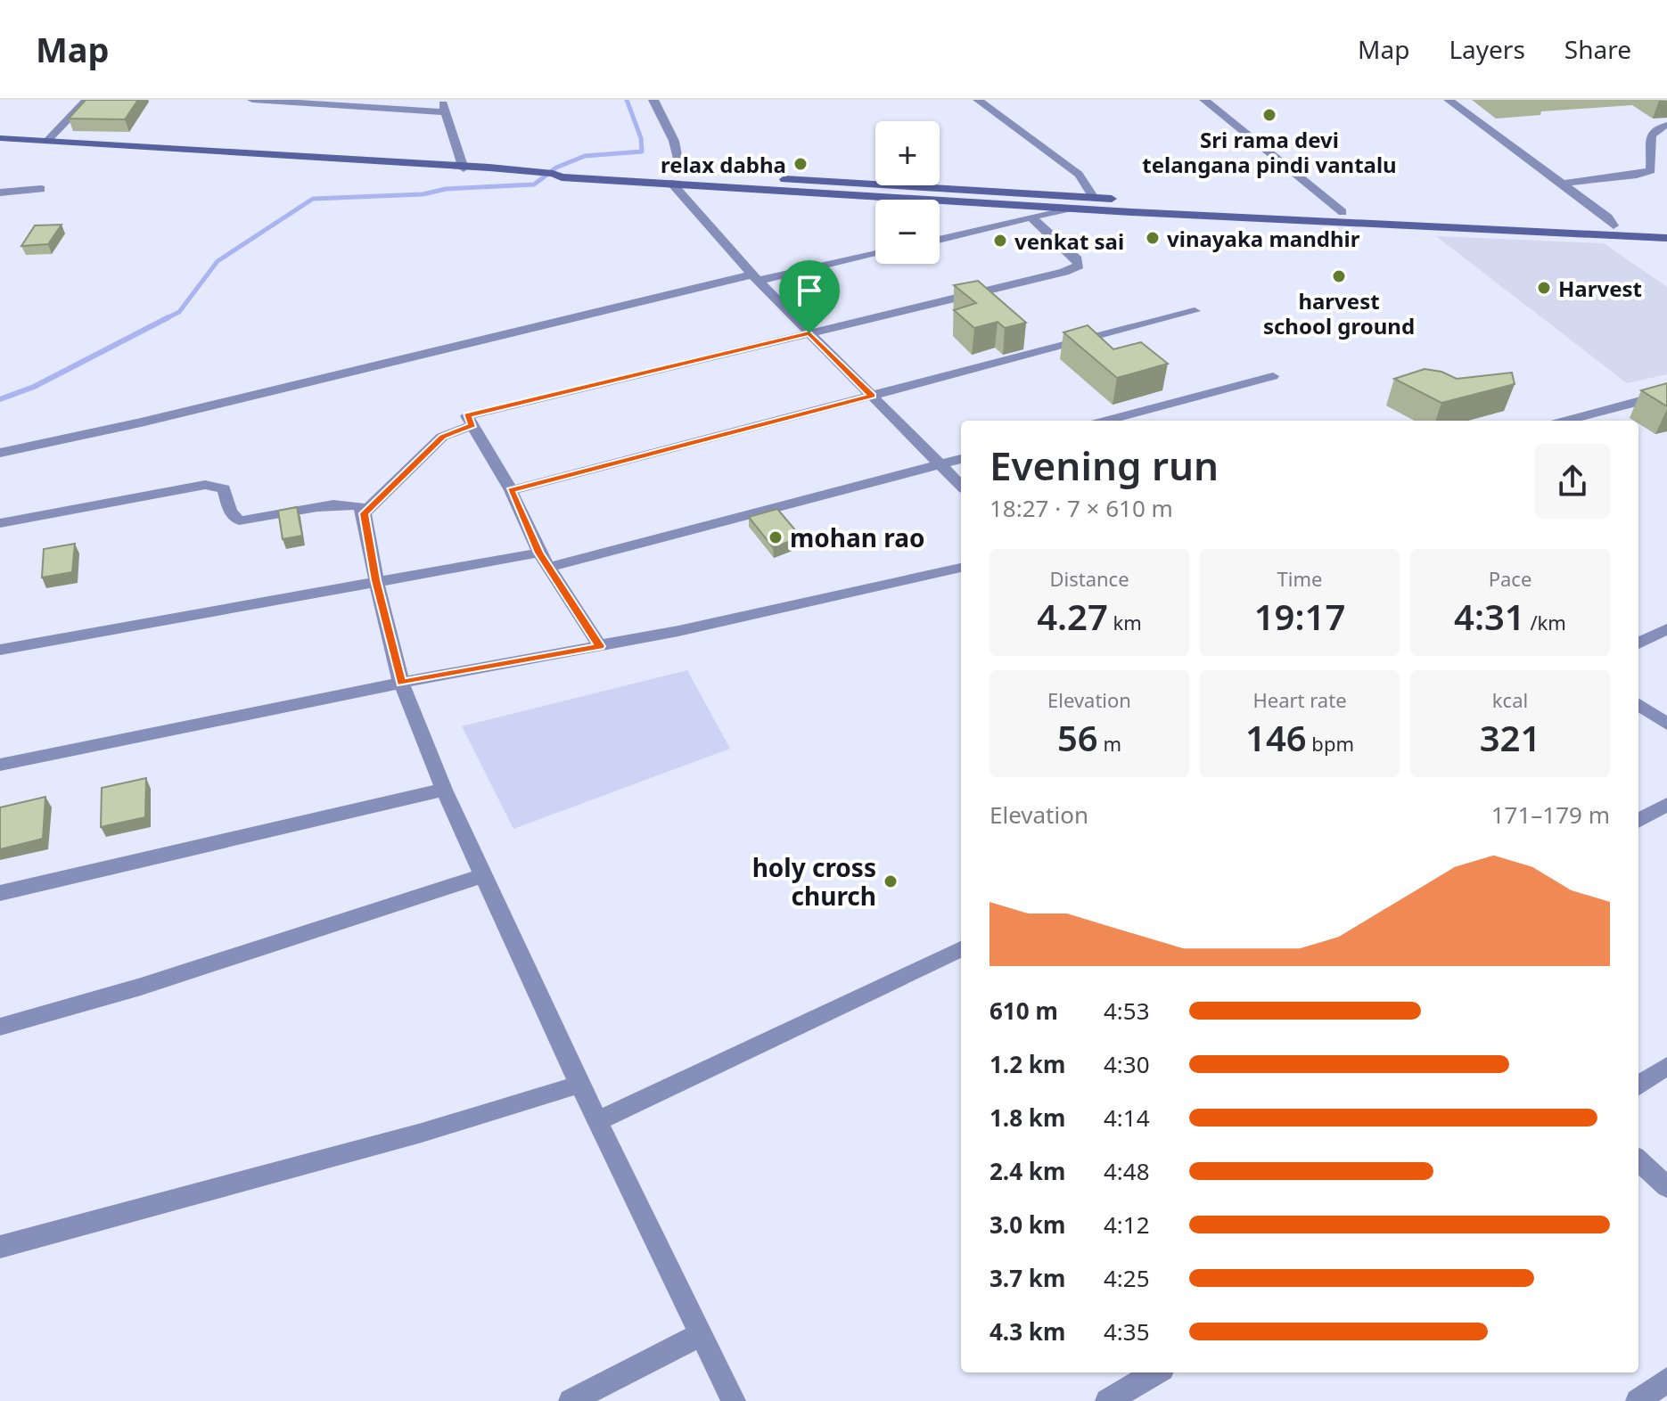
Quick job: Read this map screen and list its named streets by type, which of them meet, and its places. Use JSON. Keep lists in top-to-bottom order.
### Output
{
  "places": [
    "Sri rama devi telangana pindi vantalu",
    "relax dabha",
    "vinayaka mandhir",
    "venkat sai",
    "harvest school ground",
    "Harvest",
    "mohan rao",
    "holy cross church"
  ],
  "page": {
    "header": "Map",
    "nav": ["Map", "Layers", "Share"],
    "map_buttons": ["+", "−"],
    "heading": ["Evening run", "18:27 · 7 × 610 m"],
    "stats": [
      ["Distance", "4.27 km"],
      ["Time", "19:17"],
      ["Pace", "4:31 /km"],
      ["Elevation", "56 m"],
      ["Heart rate", "146 bpm"],
      ["kcal", "321"]
    ],
    "chart": ["Elevation", "171–179 m"],
    "list": [
      {
        "name": "610 m",
        "note": "4:53"
      },
      {
        "name": "1.2 km",
        "note": "4:30"
      },
      {
        "name": "1.8 km",
        "note": "4:14"
      },
      {
        "name": "2.4 km",
        "note": "4:48"
      },
      {
        "name": "3.0 km",
        "note": "4:12"
      },
      {
        "name": "3.7 km",
        "note": "4:25"
      },
      {
        "name": "4.3 km",
        "note": "4:35"
      }
    ]
  }
}
